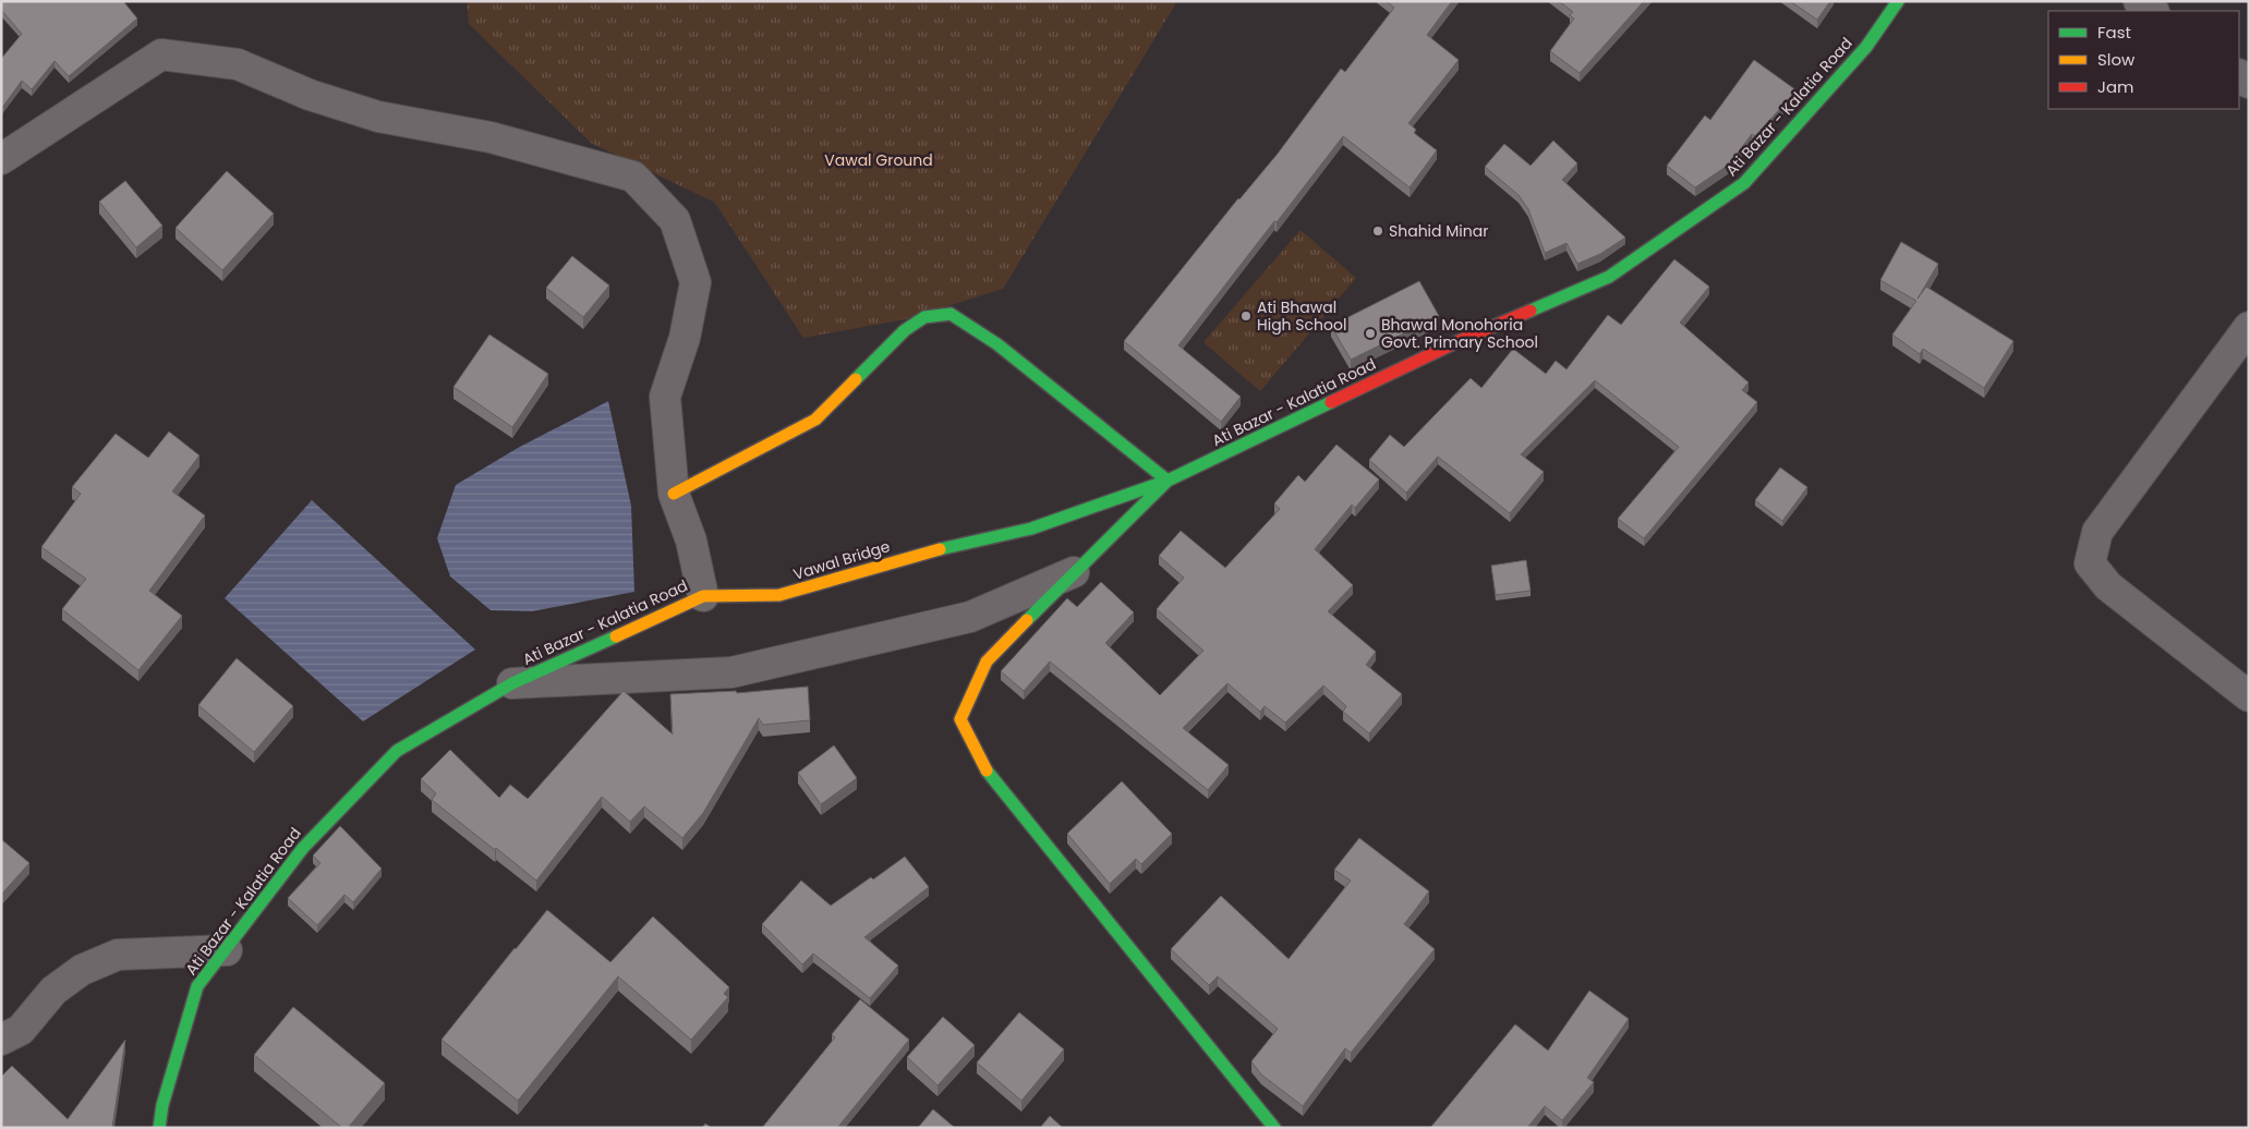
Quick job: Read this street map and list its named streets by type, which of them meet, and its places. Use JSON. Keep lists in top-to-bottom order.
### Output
{
  "streets": {
    "main road": ["Ati Bazar - Kalatia Road", "Vawal Bridge"]
  },
  "crossings": [
    ["Ati Bazar - Kalatia Road", "Vawal Bridge"]
  ],
  "parks": ["Vawal Ground"],
  "places": ["Shahid Minar", "Ati Bhawal High School", "Bhawal Monohoria Govt. Primary School"],
  "legend": ["Fast", "Slow", "Jam"]
}
